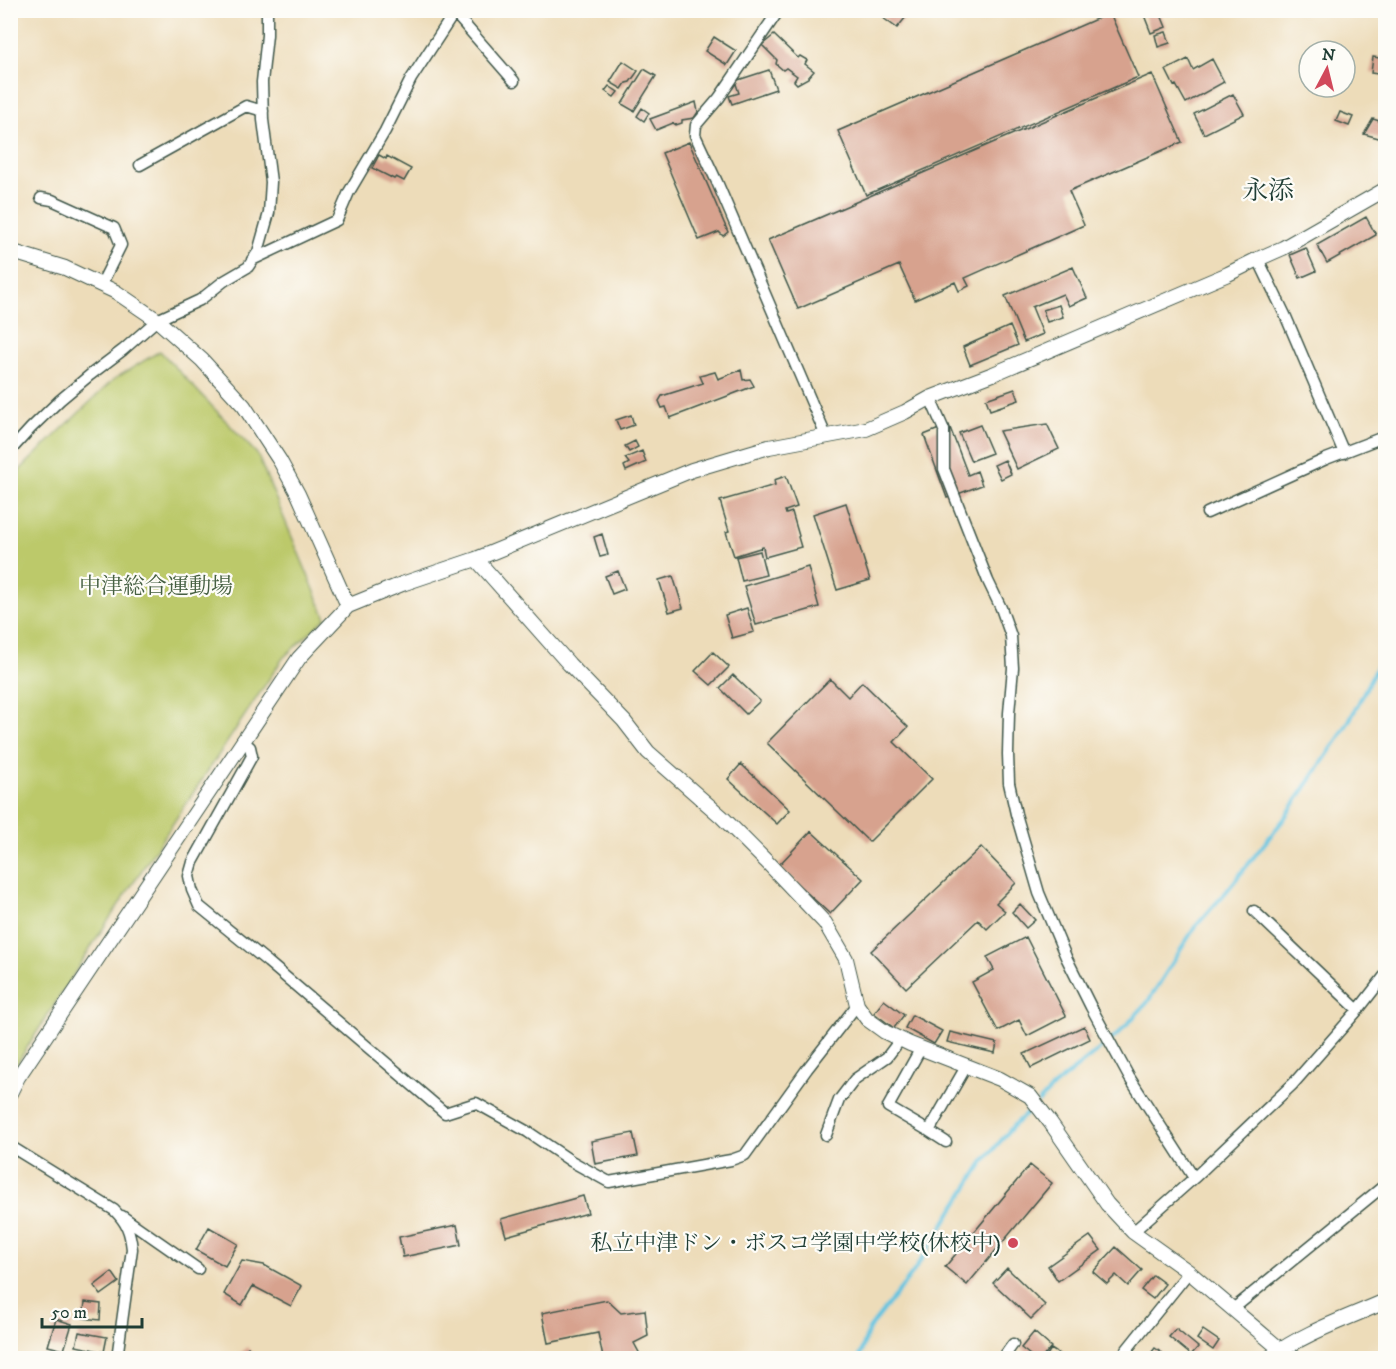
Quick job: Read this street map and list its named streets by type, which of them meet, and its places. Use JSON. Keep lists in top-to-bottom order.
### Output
{
  "districts": ["永添"],
  "parks": ["中津総合運動場"],
  "places": ["私立中津ドン・ボスコ学園中学校(休校中)"],
  "scale_bar": "50 m",
  "north": "top"
}
